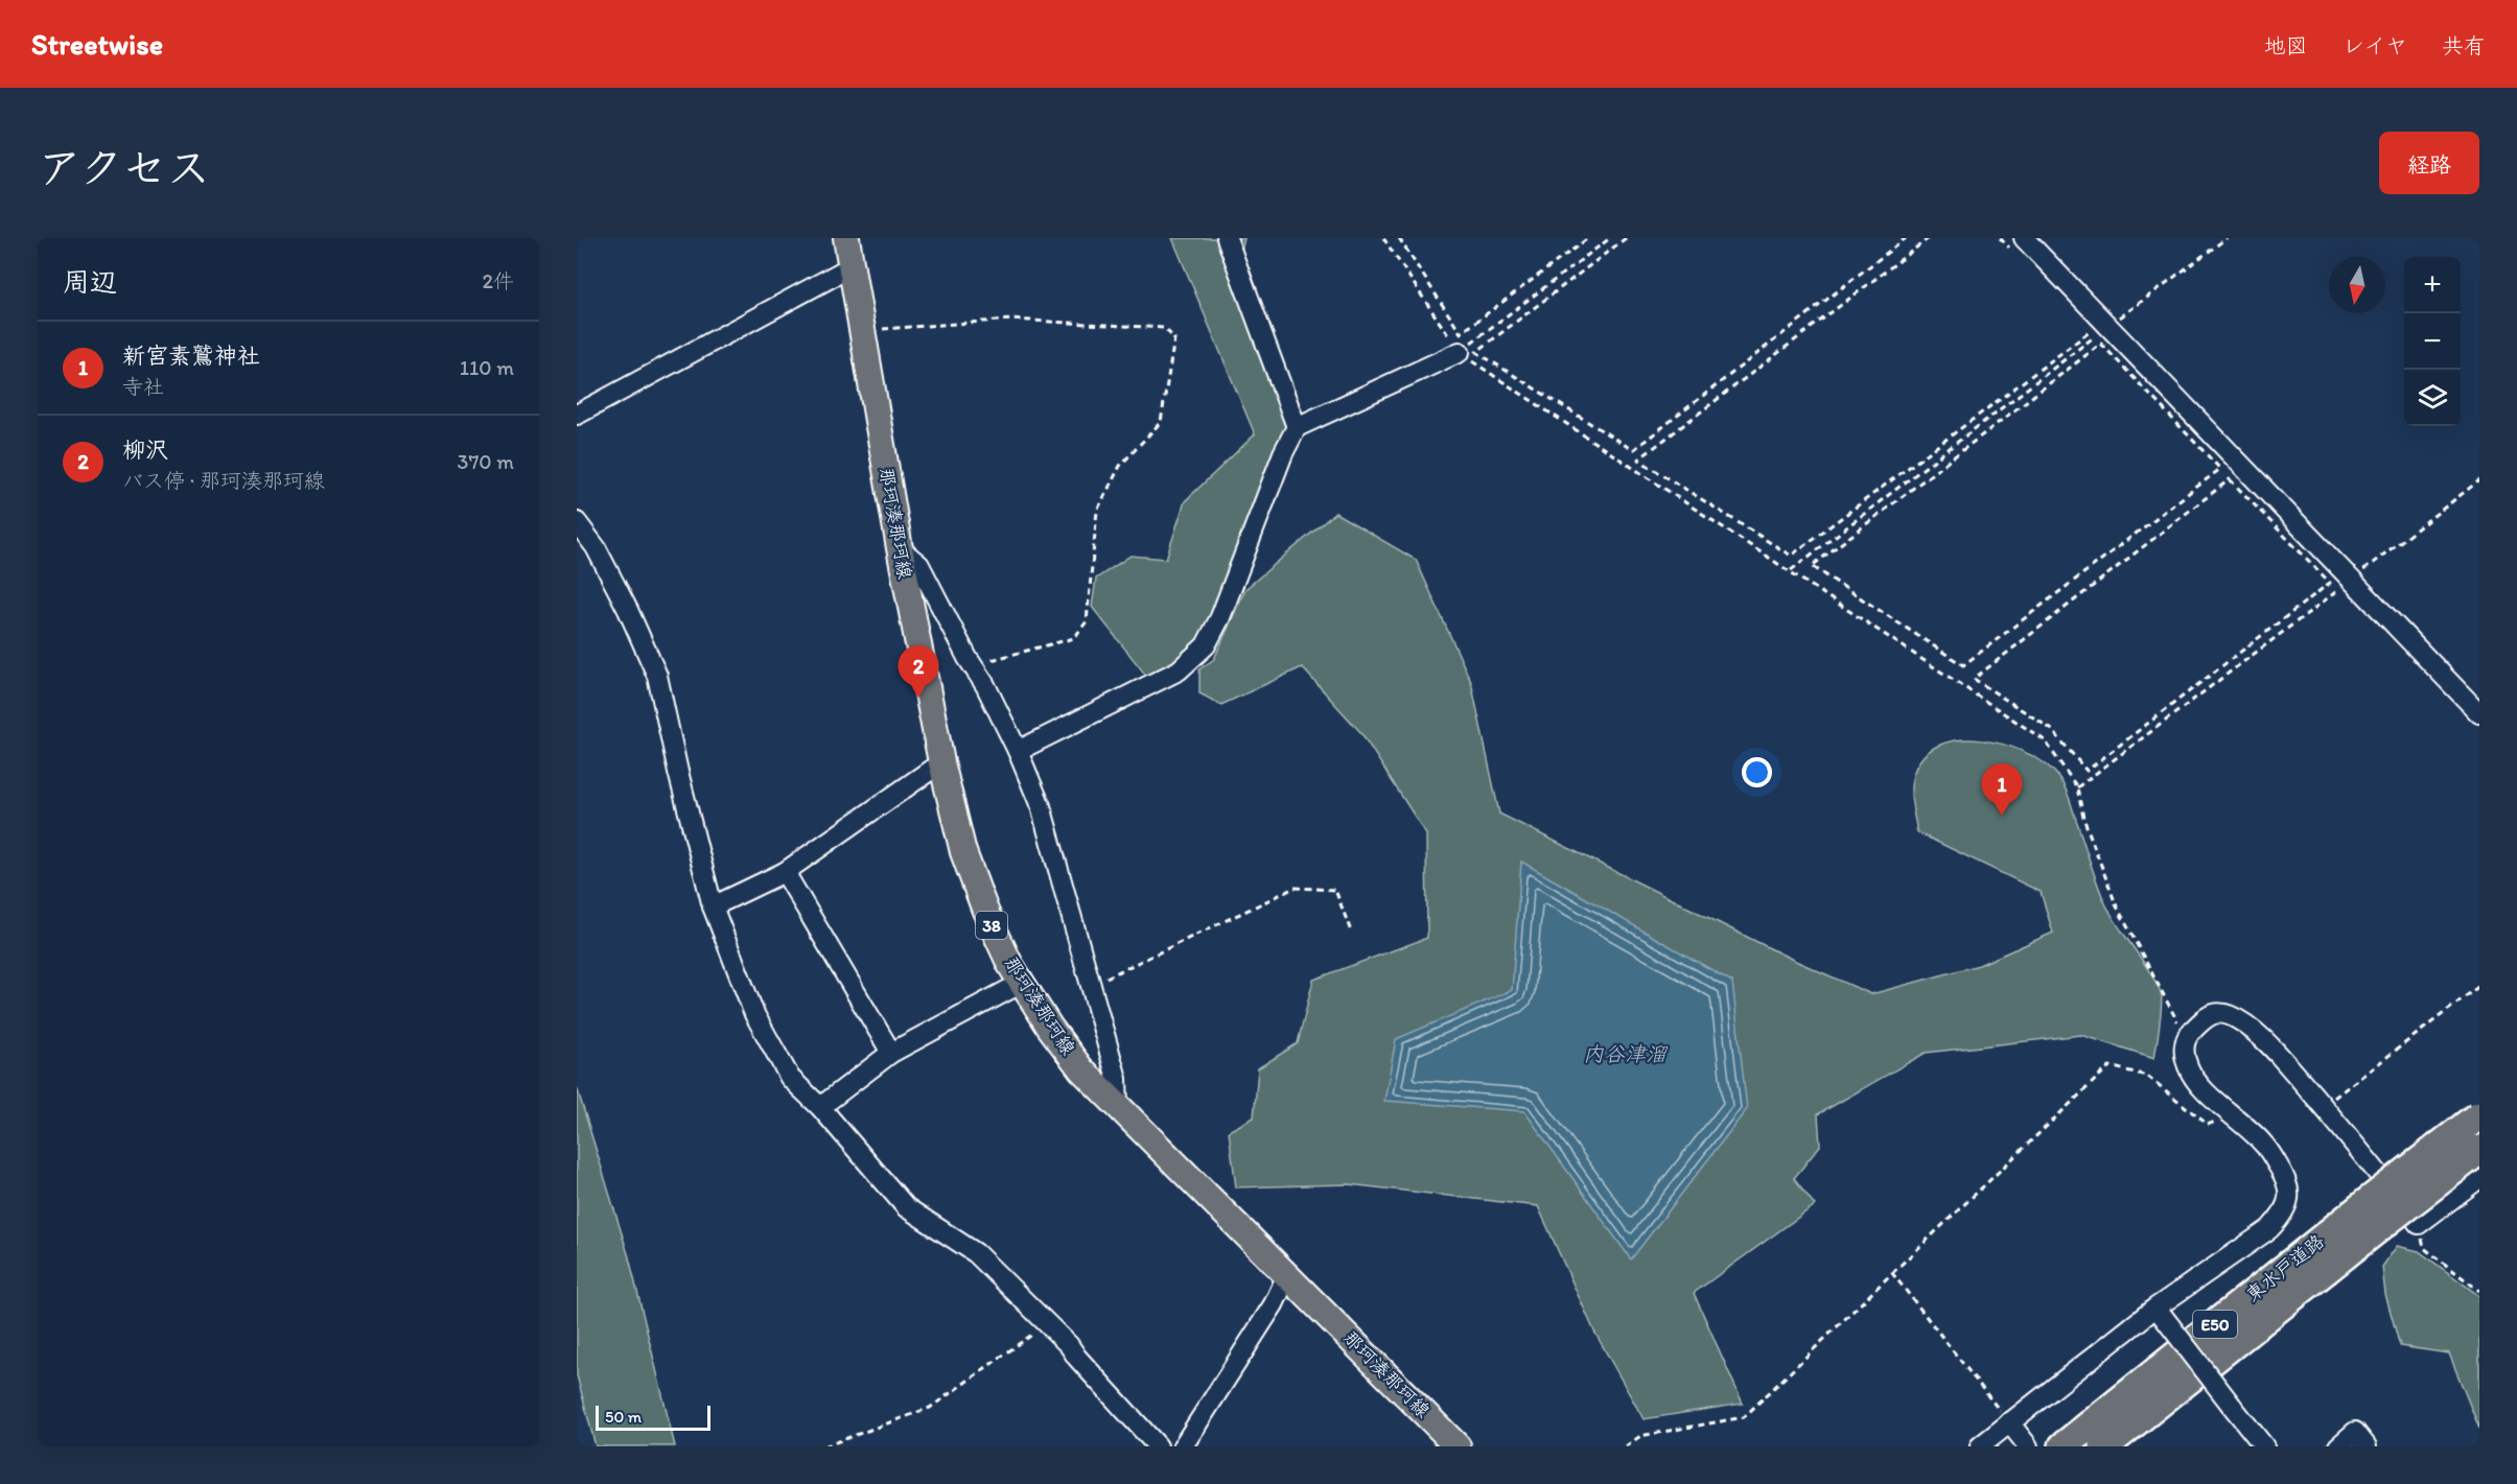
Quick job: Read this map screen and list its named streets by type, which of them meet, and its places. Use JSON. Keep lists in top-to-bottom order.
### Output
{
  "streets": {
    "highway": ["東水戸道路", "E50"],
    "main road": ["那珂湊那珂線", "38"]
  },
  "water": ["内谷津溜"],
  "scale_bar": "50 m",
  "north": "bottom",
  "page": {
    "header": "Streetwise",
    "nav": ["地図", "レイヤ", "共有"],
    "title": "アクセス",
    "buttons": "経路",
    "heading": ["周辺", "2件"],
    "map_buttons": ["+", "−"],
    "list": [
      {
        "mark": "1",
        "name": "新宮素鷲神社",
        "note": "寺社",
        "value": "110 m"
      },
      {
        "mark": "2",
        "name": "柳沢",
        "note": "バス停 · 那珂湊那珂線",
        "value": "370 m"
      }
    ],
    "pins": ["2", "1"],
    "scale": "50 m"
  }
}
